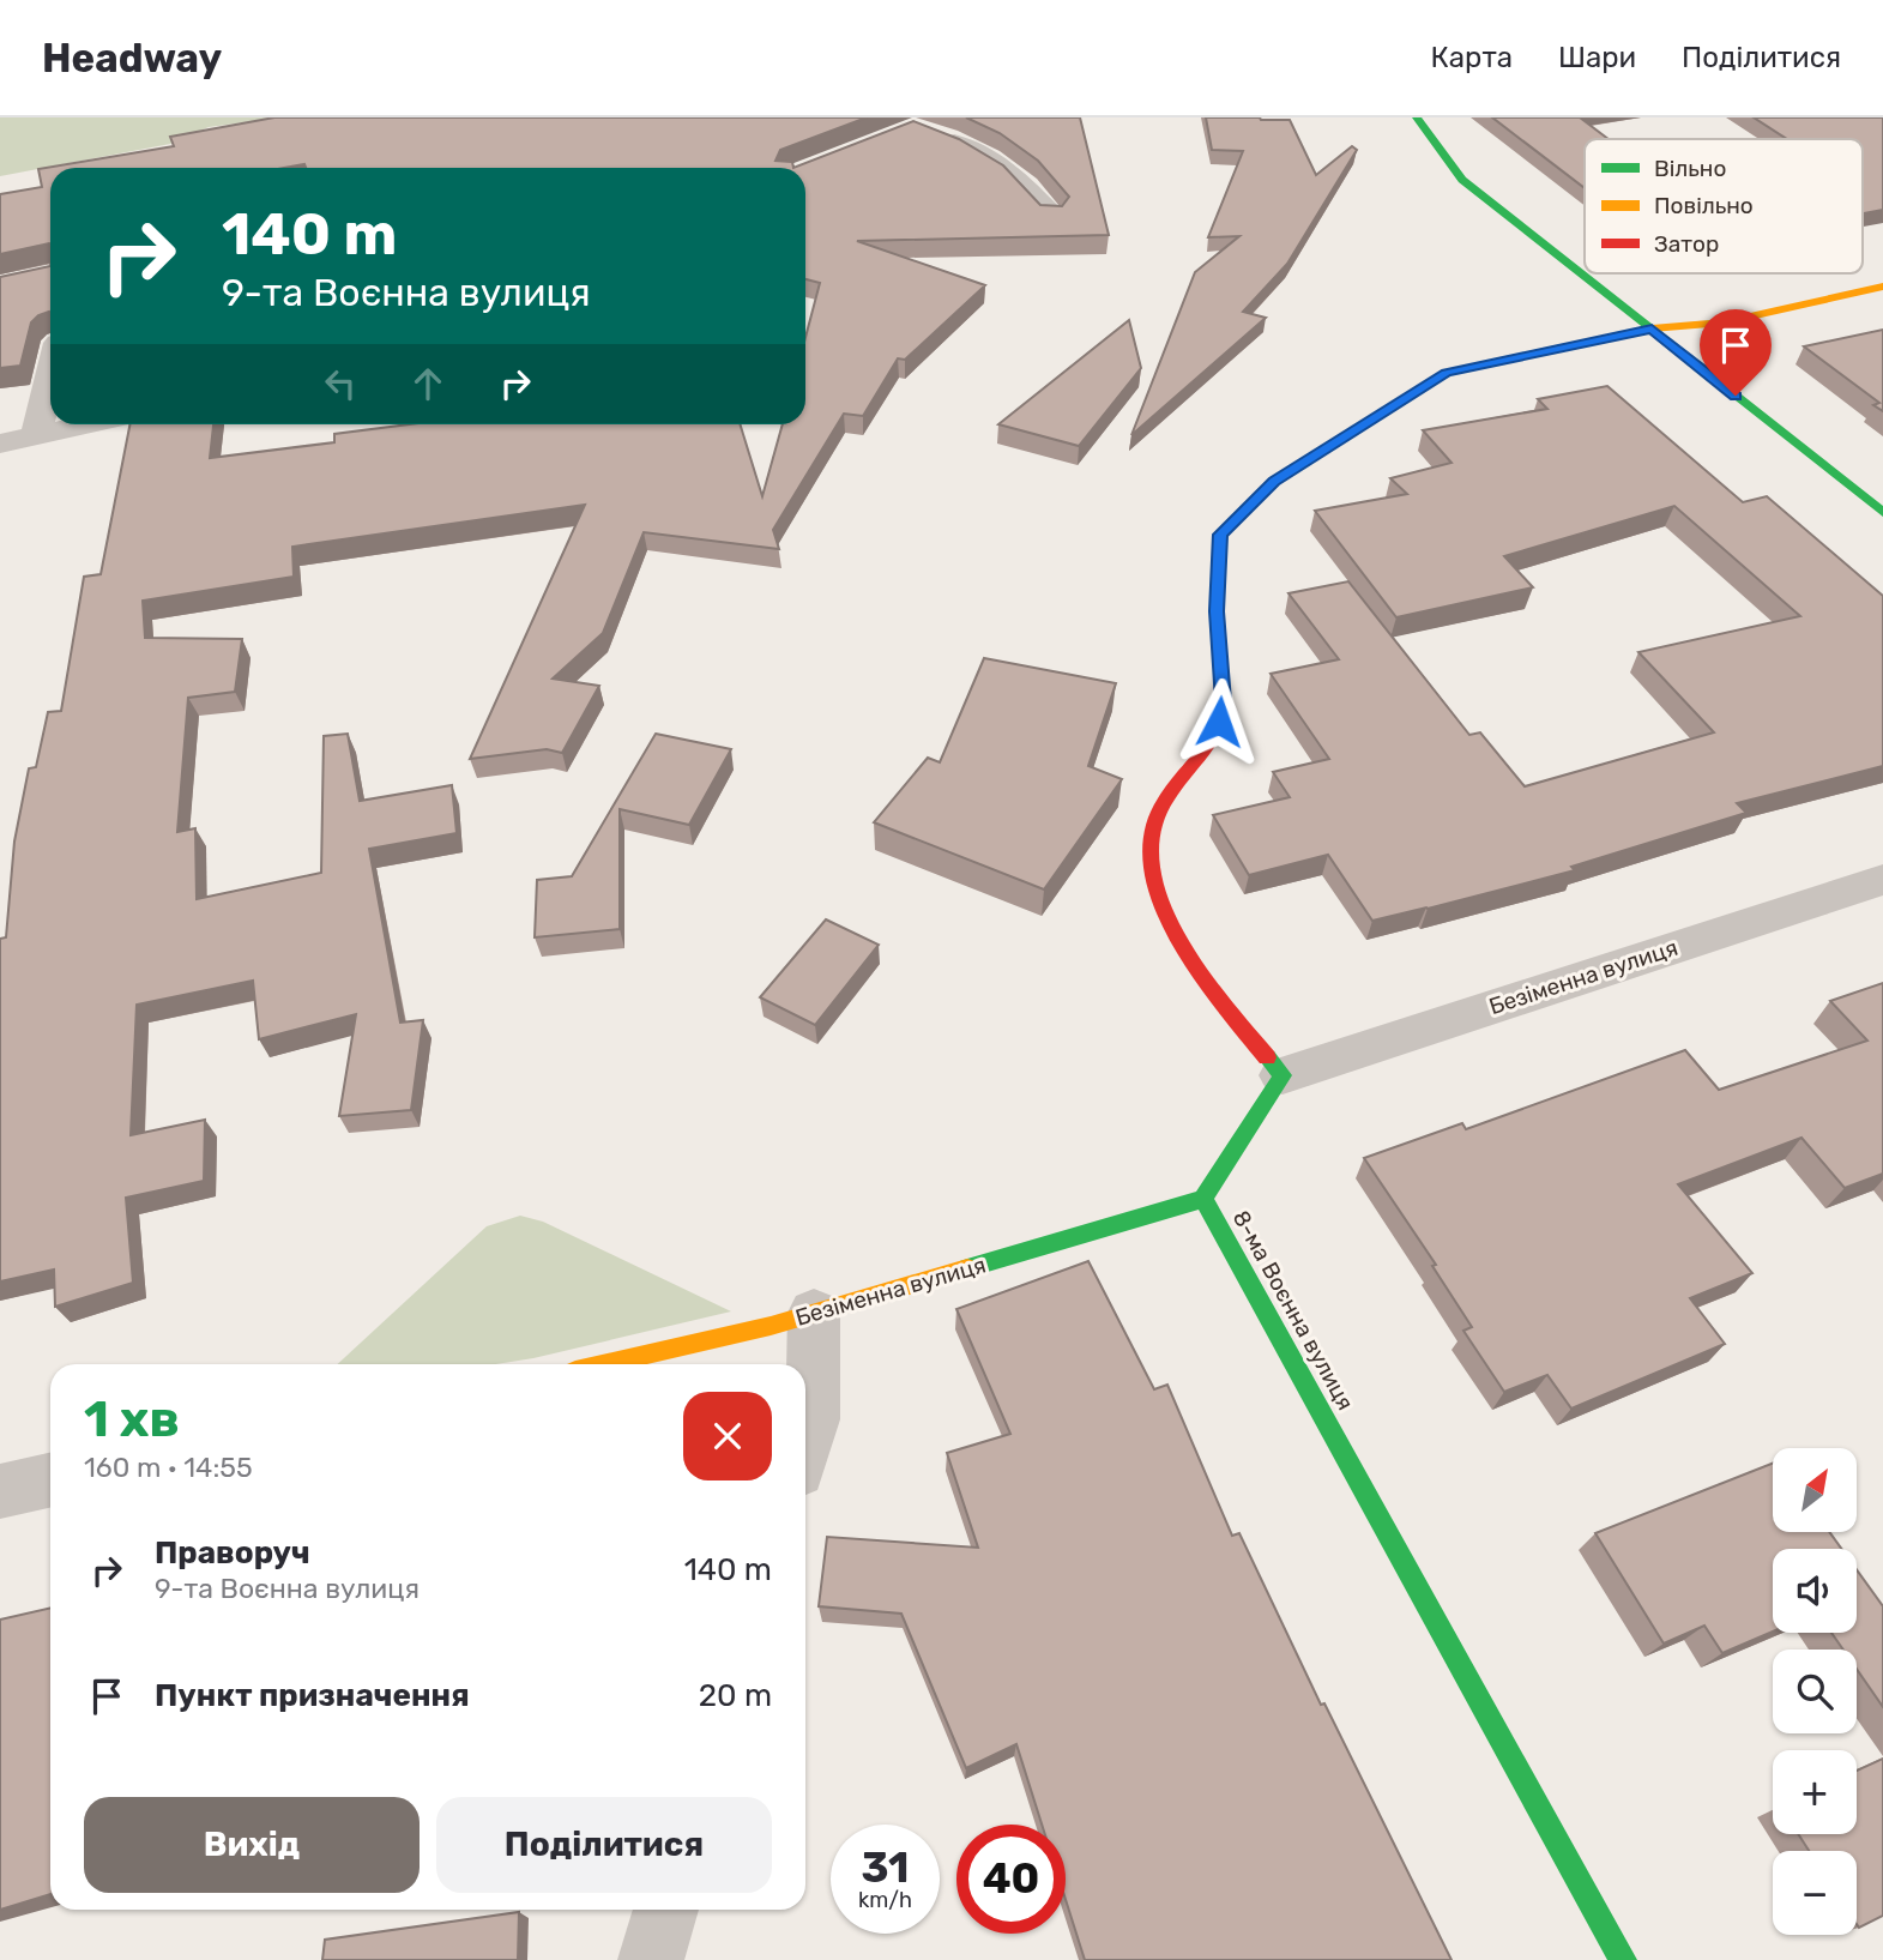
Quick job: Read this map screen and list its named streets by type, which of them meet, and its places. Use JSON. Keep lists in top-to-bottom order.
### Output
{
  "streets": {
    "street": ["Безіменна вулиця", "8-ма Воєнна вулиця"]
  },
  "crossings": [
    ["Безіменна вулиця", "8-ма Воєнна вулиця"]
  ],
  "legend": ["Вільно", "Повільно", "Затор"],
  "north": "top right",
  "page": {
    "header": "Headway",
    "nav": ["Карта", "Шари", "Поділитися"],
    "turn": ["140 m", "9-та Воєнна вулиця"],
    "heading": ["1 хв", "160 m · 14:55"],
    "map_buttons": ["+", "−"],
    "list": [
      {
        "name": "Праворуч",
        "note": "9-та Воєнна вулиця",
        "value": "140 m"
      },
      {
        "name": "Пункт призначення",
        "value": "20 m"
      }
    ],
    "buttons": ["Вихід", "Поділитися"],
    "speed": "31 km/h",
    "limit": "40"
  }
}
